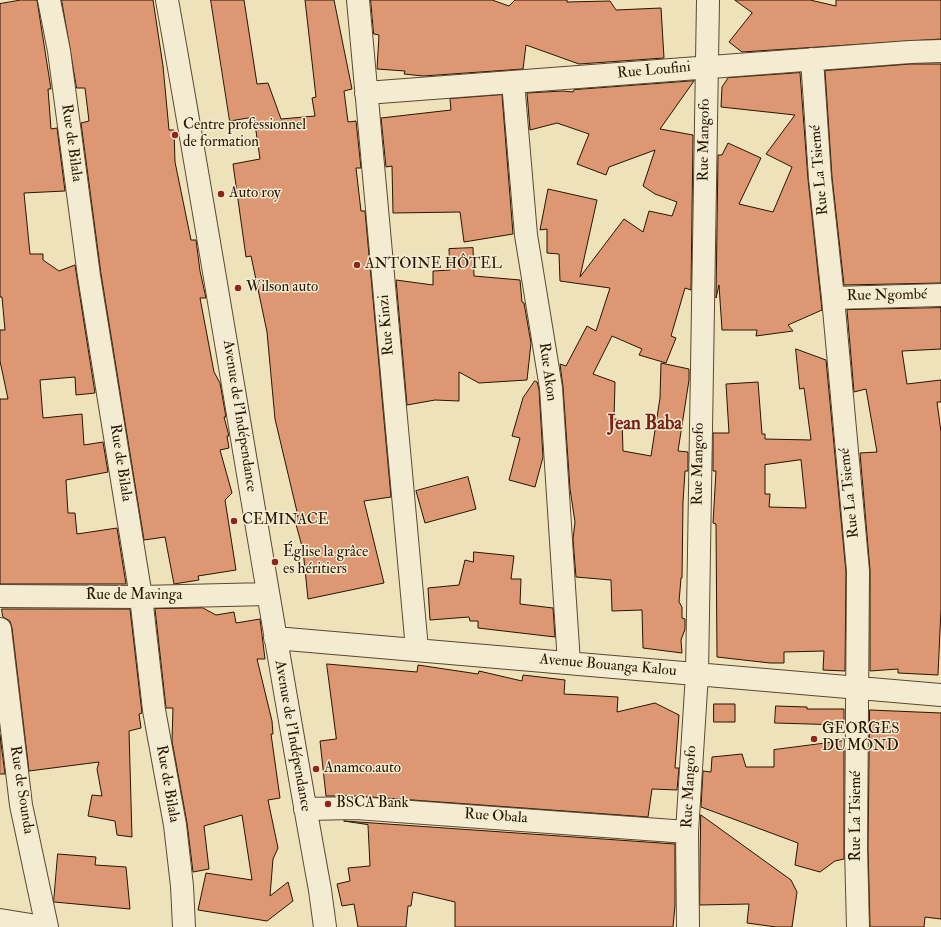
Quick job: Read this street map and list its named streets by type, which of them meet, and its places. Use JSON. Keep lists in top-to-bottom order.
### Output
{
  "streets": {
    "street": [
      "Rue Loufini",
      "Rue Mangofo",
      "Rue de Bilala",
      "Rue La Tsiemé",
      "Rue Ngombé",
      "Rue Kinzi",
      "Rue Akon",
      "Avenue de l'Indépendance",
      "Rue de Mavinga",
      "Avenue Bouanga Kalou",
      "Rue de Sounda",
      "Rue Obala"
    ]
  },
  "crossings": [
    ["Rue Loufini", "Rue Mangofo"],
    ["Rue Loufini", "Rue La Tsiemé"],
    ["Rue Loufini", "Rue Kinzi"],
    ["Rue Loufini", "Rue Akon"],
    ["Rue Mangofo", "Avenue Bouanga Kalou"],
    ["Rue Mangofo", "Rue Obala"],
    ["Rue de Bilala", "Rue de Mavinga"],
    ["Rue La Tsiemé", "Rue Ngombé"],
    ["Rue La Tsiemé", "Avenue Bouanga Kalou"],
    ["Rue Kinzi", "Avenue Bouanga Kalou"],
    ["Rue Akon", "Avenue Bouanga Kalou"],
    ["Avenue de l'Indépendance", "Rue de Mavinga"],
    ["Avenue de l'Indépendance", "Avenue Bouanga Kalou"],
    ["Avenue de l'Indépendance", "Rue Obala"]
  ],
  "districts": ["Jean Baba"],
  "places": [
    "Centre professionnel de formation",
    "Auto roy",
    "ANTOINE HÔTEL",
    "Wilson auto",
    "CEMINACE",
    "Église la grâce es héritiers",
    "GEORGES DUMOND",
    "Anamco.auto",
    "BSCA Bank"
  ]
}
